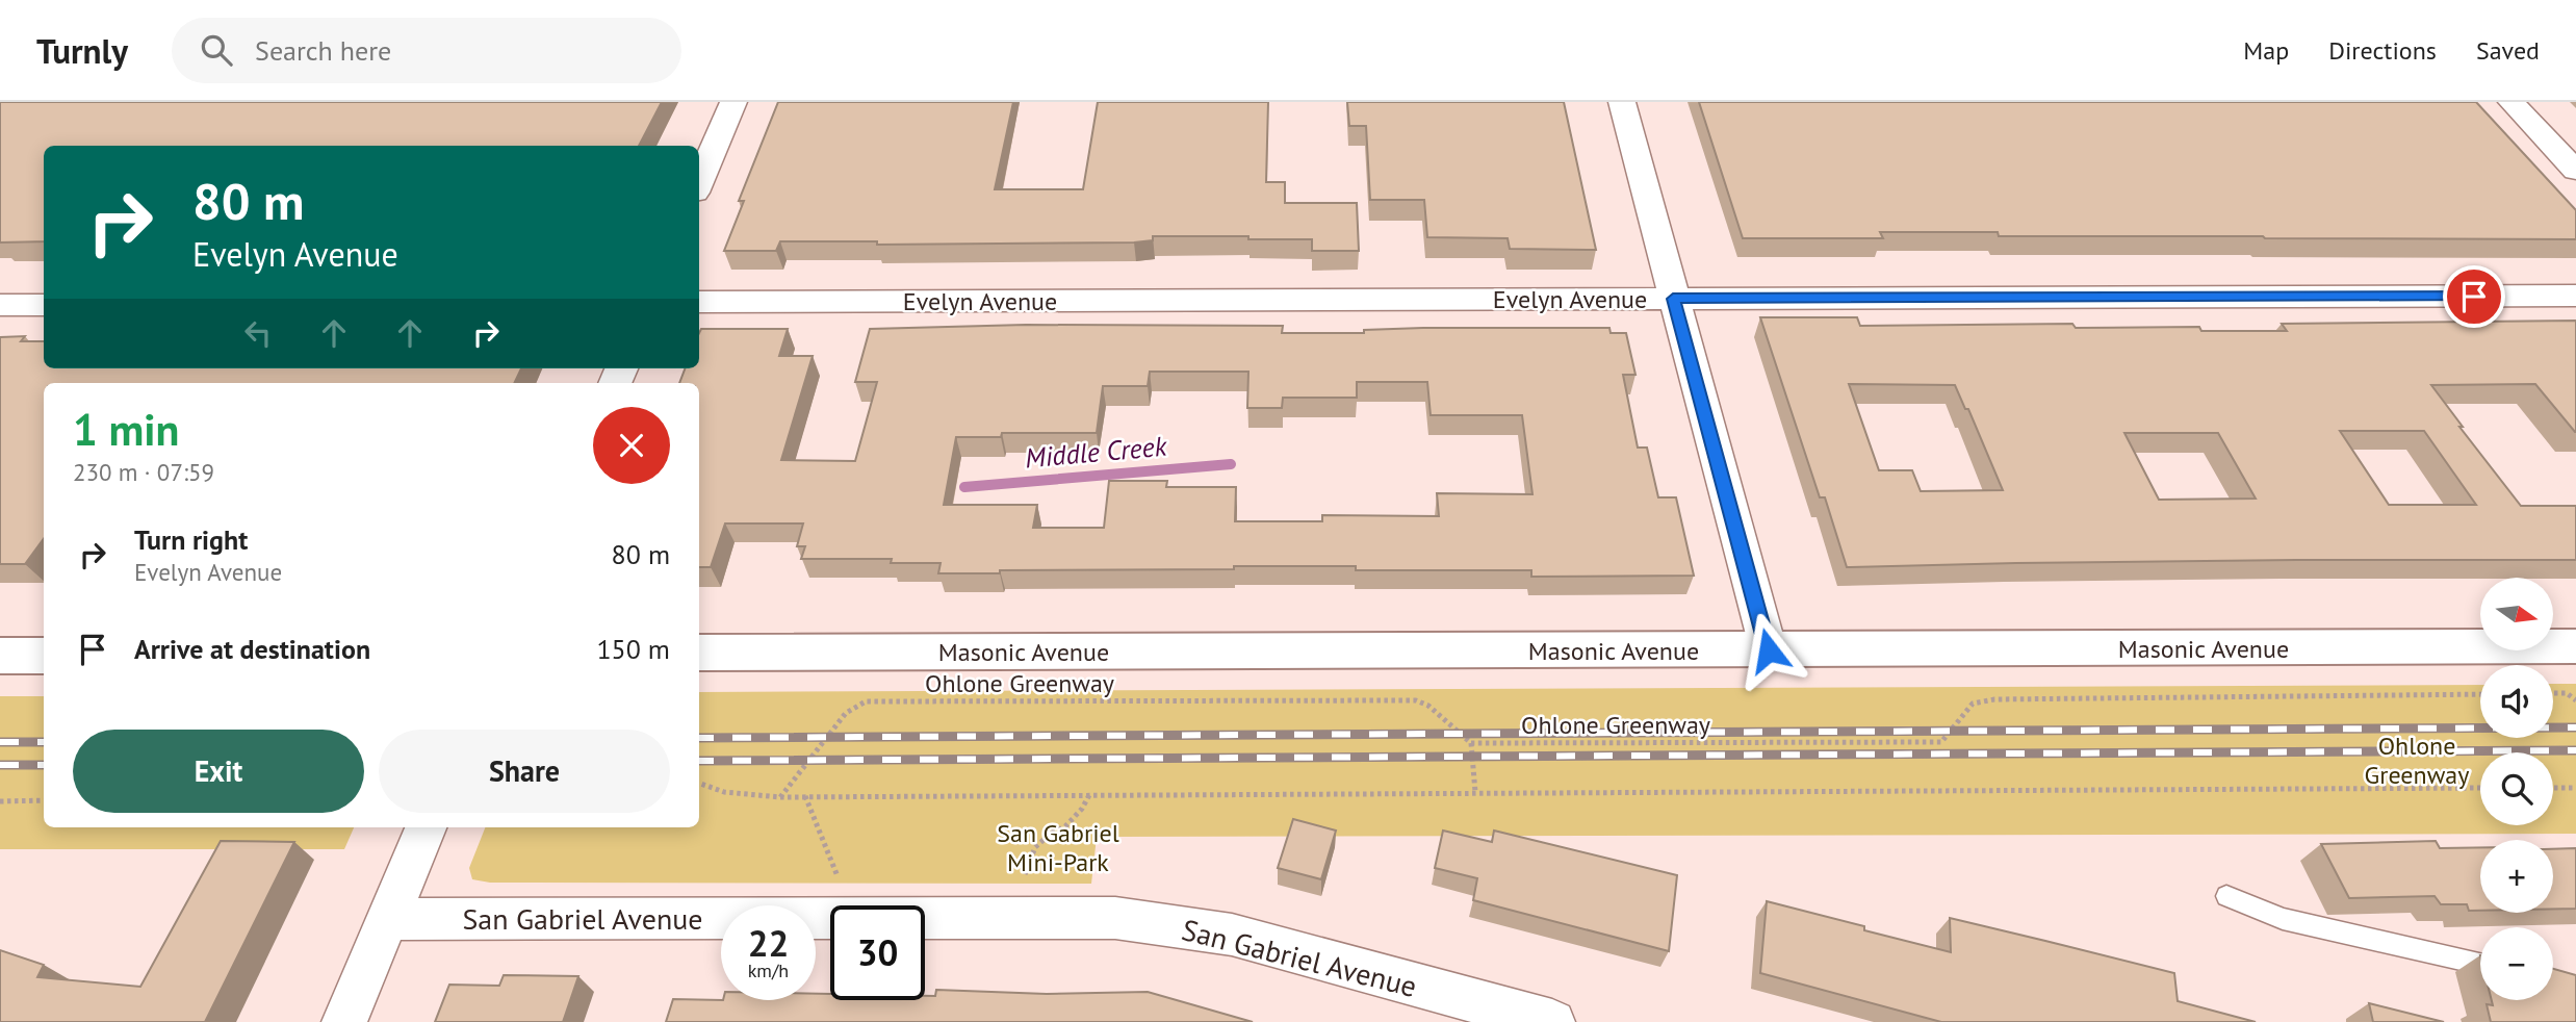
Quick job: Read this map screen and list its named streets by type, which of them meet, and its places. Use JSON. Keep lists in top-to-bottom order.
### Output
{
  "streets": {
    "street": ["Evelyn Avenue", "Masonic Avenue", "San Gabriel Avenue"],
    "path": ["Ohlone Greenway"]
  },
  "water": ["Middle Creek"],
  "parks": ["Ohlone Greenway", "San Gabriel Mini-Park"],
  "north": "right",
  "page": {
    "header": "Turnly",
    "search": "Search here",
    "nav": ["Map", "Directions", "Saved"],
    "turn": ["80 m", "Evelyn Avenue"],
    "heading": ["1 min", "230 m · 07:59"],
    "list": [
      {
        "name": "Turn right",
        "note": "Evelyn Avenue",
        "value": "80 m"
      },
      {
        "name": "Arrive at destination",
        "value": "150 m"
      }
    ],
    "map_buttons": ["+", "−"],
    "buttons": ["Exit", "Share"],
    "speed": "22 km/h",
    "limit": "30"
  }
}
